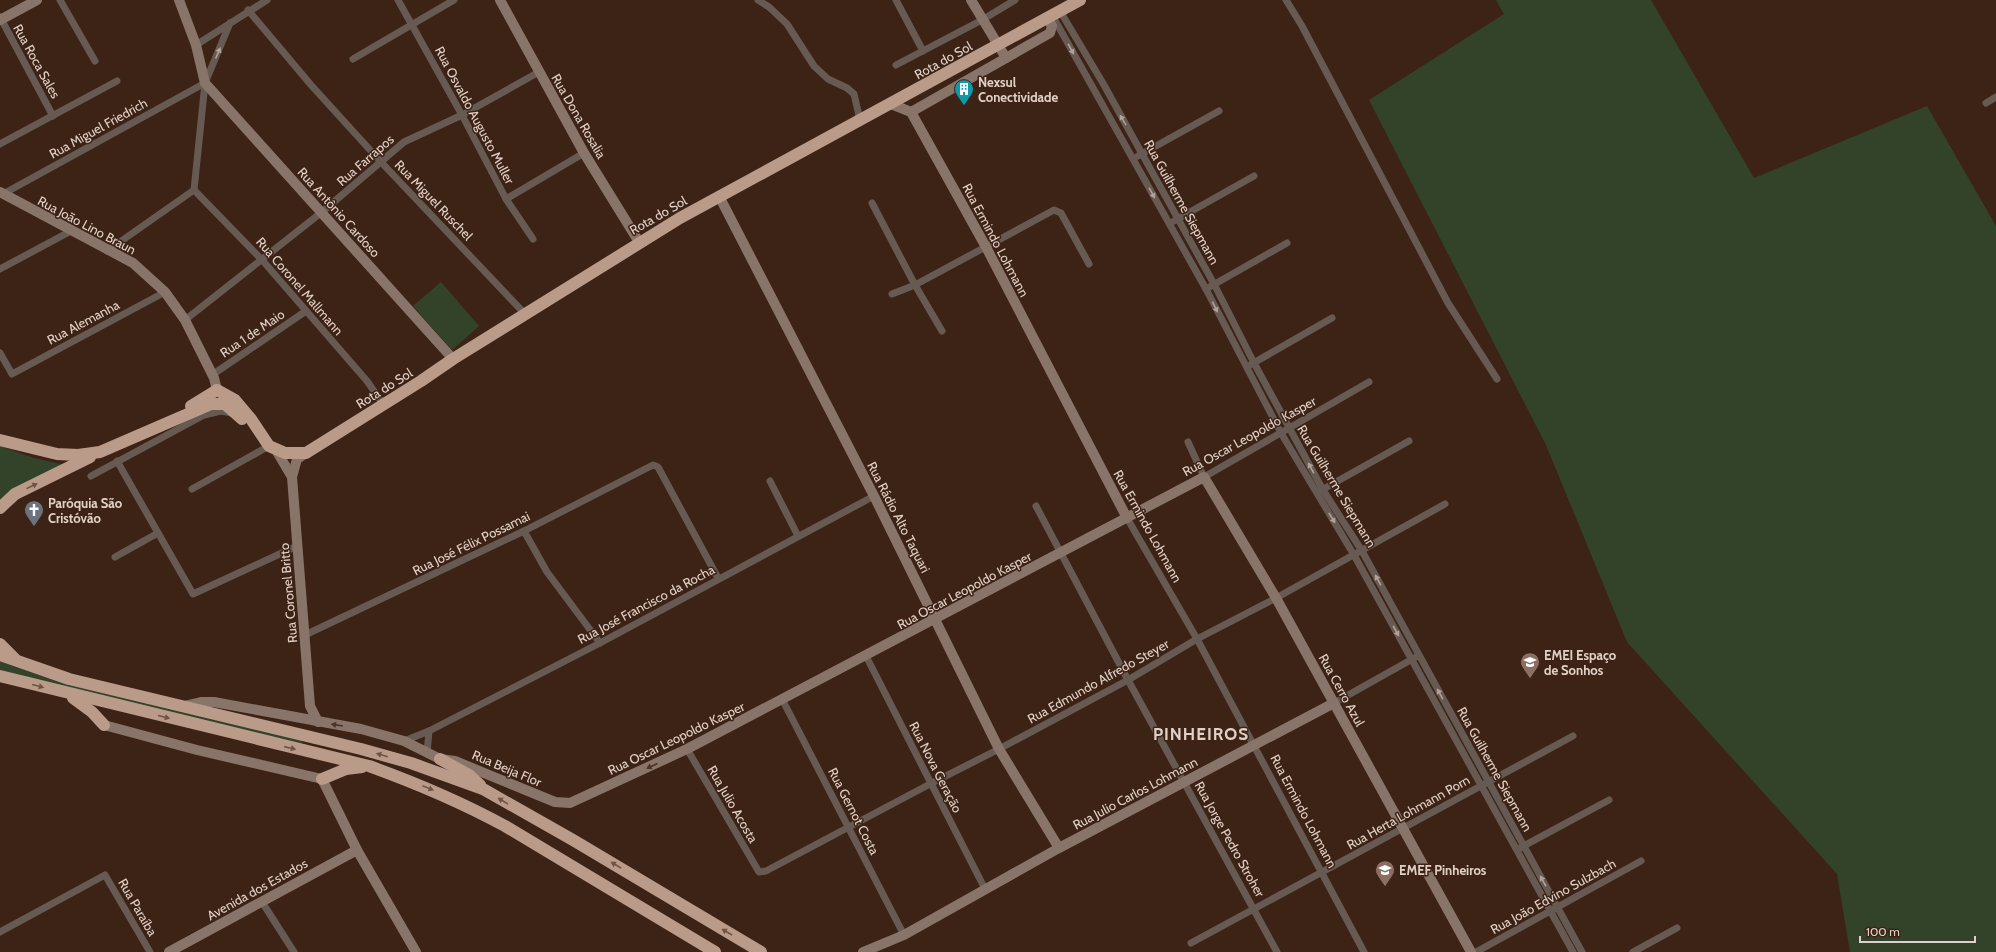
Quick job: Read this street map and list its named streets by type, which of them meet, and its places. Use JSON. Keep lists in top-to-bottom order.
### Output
{
  "streets": {
    "highway": ["Rota do Sol"],
    "street": [
      "Rua Roca Sales",
      "Rua Osvaldo Augusto Muller",
      "Rua Dona Rosalia",
      "Rua Miguel Friedrich",
      "Rua Farrapos",
      "Rua Miguel Ruschel",
      "Rua Guilherme Siepmann",
      "Rua Antônio Cardoso",
      "Rua João Lino Braun",
      "Rua Ermindo Lohmann",
      "Rua Coronel Mallmann",
      "Rua Alemanha",
      "Rua 1 de Maio",
      "Rua Oscar Leopoldo Kasper",
      "Rua Rádio Alto Taquari",
      "Rua José Félix Possamai",
      "Rua Coronel Britto",
      "Rua José Francisco da Rocha",
      "Rua Edmundo Alfredo Steyer",
      "Rua Cerro Azul",
      "Rua Nova Geração",
      "Rua Beija Flor",
      "Rua Julio Carlos Lohmann",
      "Rua Julio Acosta",
      "Rua Gernot Costa",
      "Rua Herta Lohmann Porn",
      "Rua Jorge Pedro Stroher",
      "Avenida dos Estados",
      "Rua João Edvino Sulzbach",
      "Rua Paraíba"
    ]
  },
  "crossings": [
    ["Rota do Sol", "Rua Dona Rosalia"],
    ["Rota do Sol", "Rua Miguel Ruschel"],
    ["Rota do Sol", "Rua Guilherme Siepmann"],
    ["Rota do Sol", "Rua Antônio Cardoso"],
    ["Rota do Sol", "Rua Coronel Mallmann"],
    ["Rota do Sol", "Rua Rádio Alto Taquari"],
    ["Rua Osvaldo Augusto Muller", "Rua Farrapos"],
    ["Rua Dona Rosalia", "Rua Farrapos"],
    ["Rua Miguel Friedrich", "Rua Antônio Cardoso"],
    ["Rua Miguel Friedrich", "Rua João Lino Braun"],
    ["Rua Farrapos", "Rua Miguel Ruschel"],
    ["Rua Farrapos", "Rua Antônio Cardoso"],
    ["Rua Farrapos", "Rua João Lino Braun"],
    ["Rua Farrapos", "Rua Coronel Mallmann"],
    ["Rua Guilherme Siepmann", "Rua Oscar Leopoldo Kasper"],
    ["Rua Guilherme Siepmann", "Rua Edmundo Alfredo Steyer"],
    ["Rua Guilherme Siepmann", "Rua Julio Carlos Lohmann"],
    ["Rua Guilherme Siepmann", "Rua Herta Lohmann Porn"],
    ["Rua Guilherme Siepmann", "Rua João Edvino Sulzbach"],
    ["Rua João Lino Braun", "Rua Alemanha"],
    ["Rua João Lino Braun", "Rua 1 de Maio"],
    ["Rua Ermindo Lohmann", "Rua Oscar Leopoldo Kasper"],
    ["Rua Ermindo Lohmann", "Rua Edmundo Alfredo Steyer"],
    ["Rua Ermindo Lohmann", "Rua Julio Carlos Lohmann"],
    ["Rua Ermindo Lohmann", "Rua Herta Lohmann Porn"],
    ["Rua Coronel Mallmann", "Rua 1 de Maio"],
    ["Rua Oscar Leopoldo Kasper", "Rua Rádio Alto Taquari"],
    ["Rua Oscar Leopoldo Kasper", "Rua Cerro Azul"],
    ["Rua Oscar Leopoldo Kasper", "Rua Nova Geração"],
    ["Rua Oscar Leopoldo Kasper", "Rua Beija Flor"],
    ["Rua Oscar Leopoldo Kasper", "Rua Julio Acosta"],
    ["Rua Oscar Leopoldo Kasper", "Rua Gernot Costa"],
    ["Rua Oscar Leopoldo Kasper", "Rua Jorge Pedro Stroher"],
    ["Rua Rádio Alto Taquari", "Rua José Francisco da Rocha"],
    ["Rua Rádio Alto Taquari", "Rua Edmundo Alfredo Steyer"],
    ["Rua Rádio Alto Taquari", "Rua Julio Carlos Lohmann"],
    ["Rua José Félix Possamai", "Rua Coronel Britto"],
    ["Rua José Félix Possamai", "Rua José Francisco da Rocha"],
    ["Rua Coronel Britto", "Rua Beija Flor"],
    ["Rua José Francisco da Rocha", "Rua Beija Flor"],
    ["Rua Edmundo Alfredo Steyer", "Rua Cerro Azul"],
    ["Rua Edmundo Alfredo Steyer", "Rua Nova Geração"],
    ["Rua Edmundo Alfredo Steyer", "Rua Julio Acosta"],
    ["Rua Edmundo Alfredo Steyer", "Rua Gernot Costa"],
    ["Rua Edmundo Alfredo Steyer", "Rua Jorge Pedro Stroher"],
    ["Rua Cerro Azul", "Rua Julio Carlos Lohmann"],
    ["Rua Cerro Azul", "Rua Herta Lohmann Porn"],
    ["Rua Nova Geração", "Rua Julio Carlos Lohmann"],
    ["Rua Julio Carlos Lohmann", "Rua Gernot Costa"],
    ["Rua Julio Carlos Lohmann", "Rua Jorge Pedro Stroher"],
    ["Rua Herta Lohmann Porn", "Rua Jorge Pedro Stroher"]
  ],
  "districts": ["PINHEIROS"],
  "places": {
    "building": ["Nexsul Conectividade"],
    "church": ["Paróquia São Cristóvão"],
    "school or university": ["EMEI Espaço de Sonhos", "EMEF Pinheiros"]
  },
  "scale_bar": "100 m"
}
